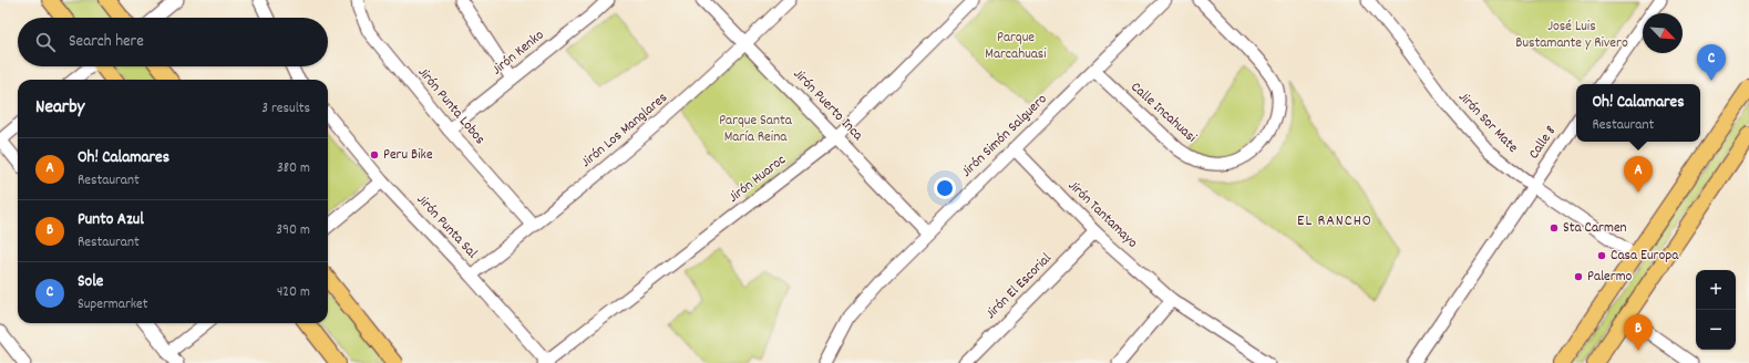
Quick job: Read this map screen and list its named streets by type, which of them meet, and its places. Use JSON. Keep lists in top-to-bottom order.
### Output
{
  "streets": {
    "street": [
      "Jirón Kenko",
      "Jirón Puerto Inca",
      "Jirón Punta Lobos",
      "Calle Incahuasi",
      "Jirón Sor Mate",
      "Jirón Los Manglares",
      "Jirón Simón Salguero",
      "Calle 8",
      "Jirón Huaroc",
      "Jirón Tantamayo",
      "Jirón Punta Sal",
      "Jirón El Escorial"
    ]
  },
  "crossings": [
    ["Jirón Kenko", "Jirón Punta Lobos"],
    ["Jirón Puerto Inca", "Jirón Los Manglares"],
    ["Jirón Puerto Inca", "Jirón Simón Salguero"],
    ["Jirón Puerto Inca", "Jirón Huaroc"],
    ["Jirón Punta Lobos", "Jirón Los Manglares"],
    ["Calle Incahuasi", "Jirón Simón Salguero"],
    ["Jirón Sor Mate", "Calle 8"],
    ["Jirón Los Manglares", "Jirón Punta Sal"],
    ["Jirón Simón Salguero", "Jirón Tantamayo"],
    ["Jirón Huaroc", "Jirón Punta Sal"],
    ["Jirón Tantamayo", "Jirón El Escorial"]
  ],
  "districts": ["EL RANCHO"],
  "parks": ["José Luis Bustamante y Rivero", "Parque Marcahuasi", "Parque Santa María Reina"],
  "places": [
    "Peru Bike",
    "Sta Carmen",
    "Casa Europa",
    "Palermo"
  ],
  "north": "bottom right",
  "page": {
    "search": "Search here",
    "pins": ["C", "A", "B"],
    "heading": ["Nearby", "3 results"],
    "popup": ["Oh! Calamares", "Restaurant"],
    "list": [
      {
        "mark": "A",
        "name": "Oh! Calamares",
        "note": "Restaurant",
        "value": "380 m"
      },
      {
        "mark": "B",
        "name": "Punto Azul",
        "note": "Restaurant",
        "value": "390 m"
      },
      {
        "mark": "C",
        "name": "Sole",
        "note": "Supermarket",
        "value": "420 m"
      }
    ],
    "map_buttons": ["+", "−"]
  }
}
